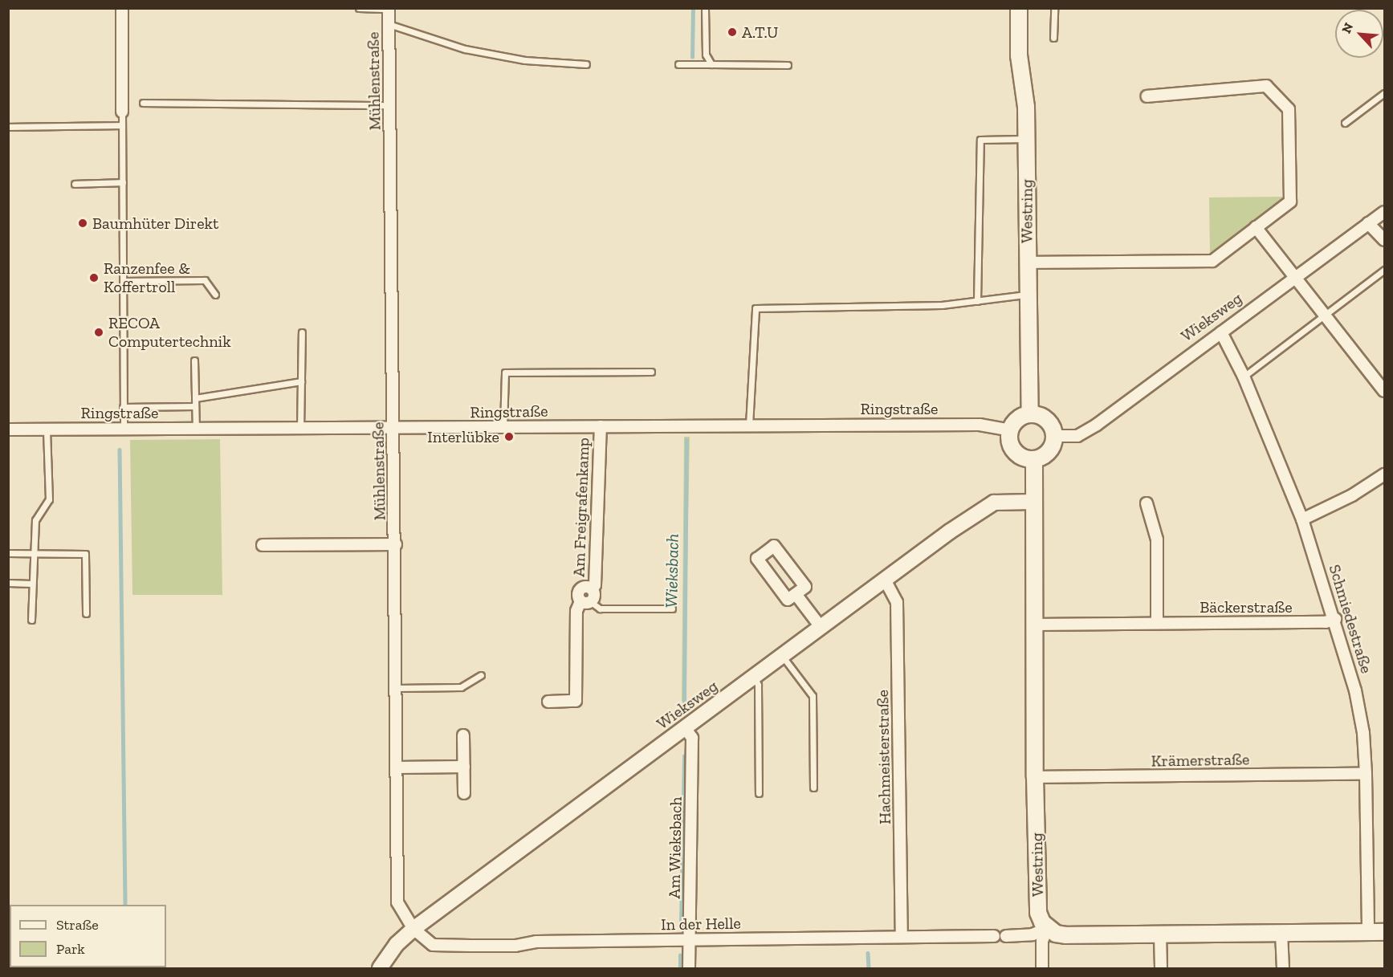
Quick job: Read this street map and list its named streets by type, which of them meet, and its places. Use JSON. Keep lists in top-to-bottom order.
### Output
{
  "streets": {
    "main road": ["Westring"],
    "street": [
      "Mühlenstraße",
      "Wieksweg",
      "Ringstraße",
      "Am Freigrafenkamp",
      "Bäckerstraße",
      "Schmiedestraße",
      "Hachmeisterstraße",
      "Krämerstraße",
      "Am Wieksbach",
      "In der Helle"
    ]
  },
  "crossings": [
    ["Mühlenstraße", "Wieksweg"],
    ["Mühlenstraße", "Ringstraße"],
    ["Mühlenstraße", "In der Helle"],
    ["Westring", "Wieksweg"],
    ["Westring", "Ringstraße"],
    ["Westring", "Bäckerstraße"],
    ["Westring", "Krämerstraße"],
    ["Wieksweg", "Ringstraße"],
    ["Wieksweg", "Schmiedestraße"],
    ["Wieksweg", "Hachmeisterstraße"],
    ["Wieksweg", "Am Wieksbach"],
    ["Wieksweg", "In der Helle"],
    ["Ringstraße", "Am Freigrafenkamp"],
    ["Bäckerstraße", "Schmiedestraße"],
    ["Schmiedestraße", "Krämerstraße"],
    ["Hachmeisterstraße", "In der Helle"],
    ["Am Wieksbach", "In der Helle"]
  ],
  "water": ["Wieksbach"],
  "places": [
    "A.T.U",
    "Baumhüter Direkt",
    "Ranzenfee & Koffertroll",
    "RECOA Computertechnik",
    "Interlübke"
  ],
  "legend": ["Straße", "Park"],
  "north": "top left"
}
